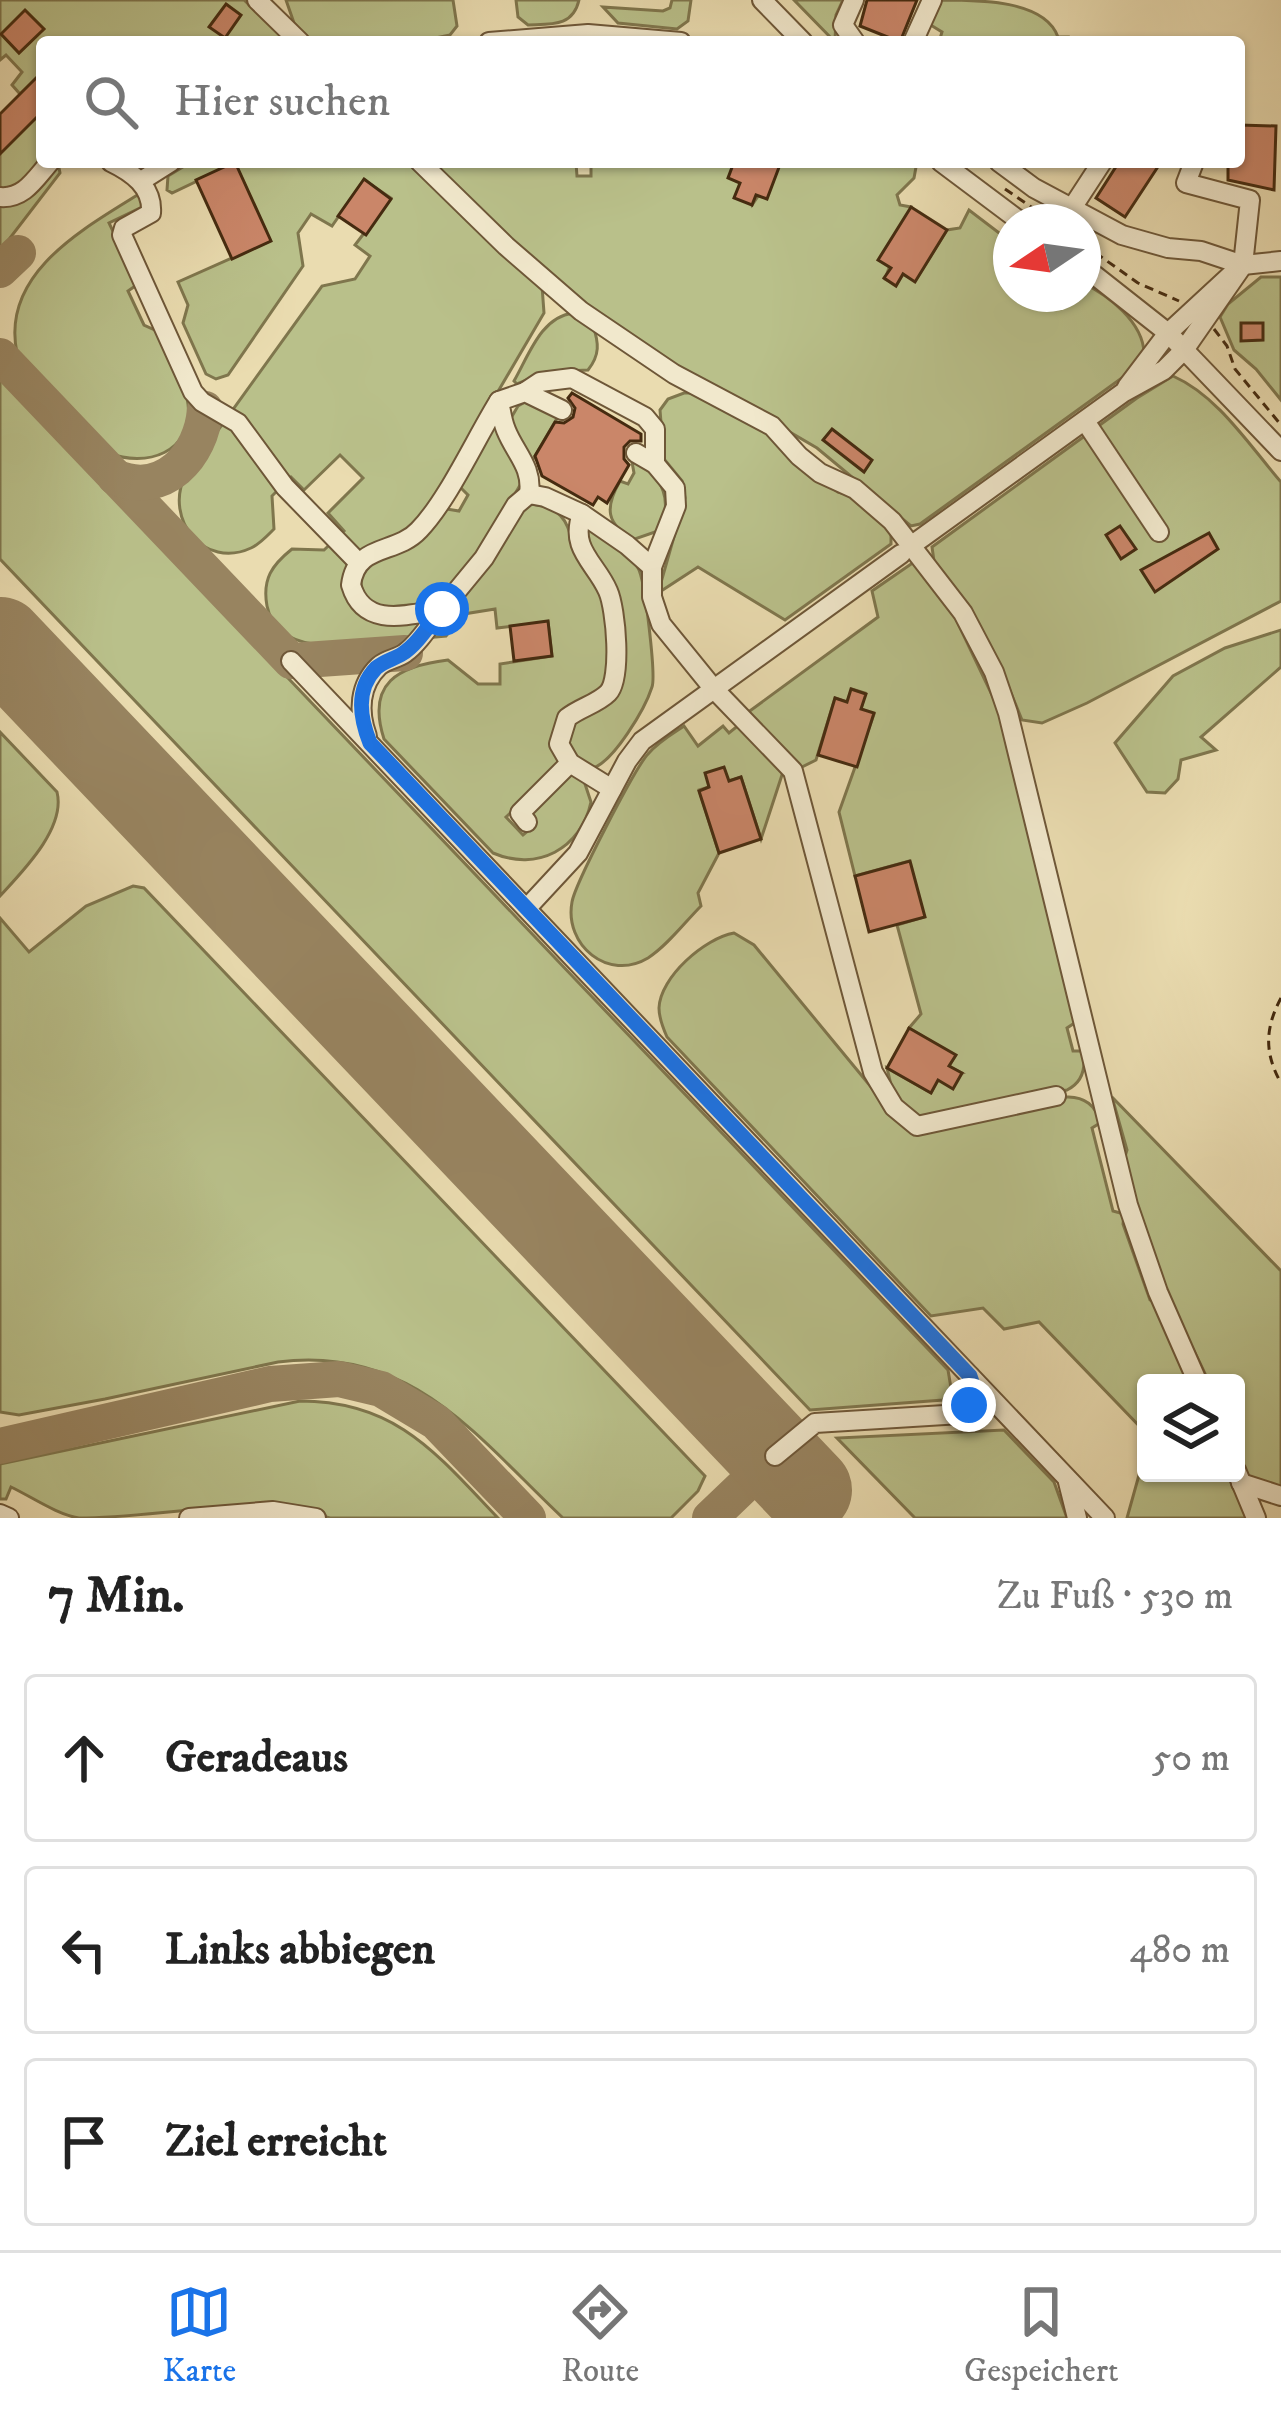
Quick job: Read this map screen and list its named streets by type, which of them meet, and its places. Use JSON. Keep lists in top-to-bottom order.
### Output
{
  "north": "left",
  "page": {
    "search": "Hier suchen",
    "heading": ["7 Min.", "Zu Fuß · 530 m"],
    "list": [
      ["Geradeaus", "50 m"],
      ["Links abbiegen", "480 m"],
      "Ziel erreicht"
    ],
    "nav": ["Karte", "Route", "Gespeichert"]
  }
}
